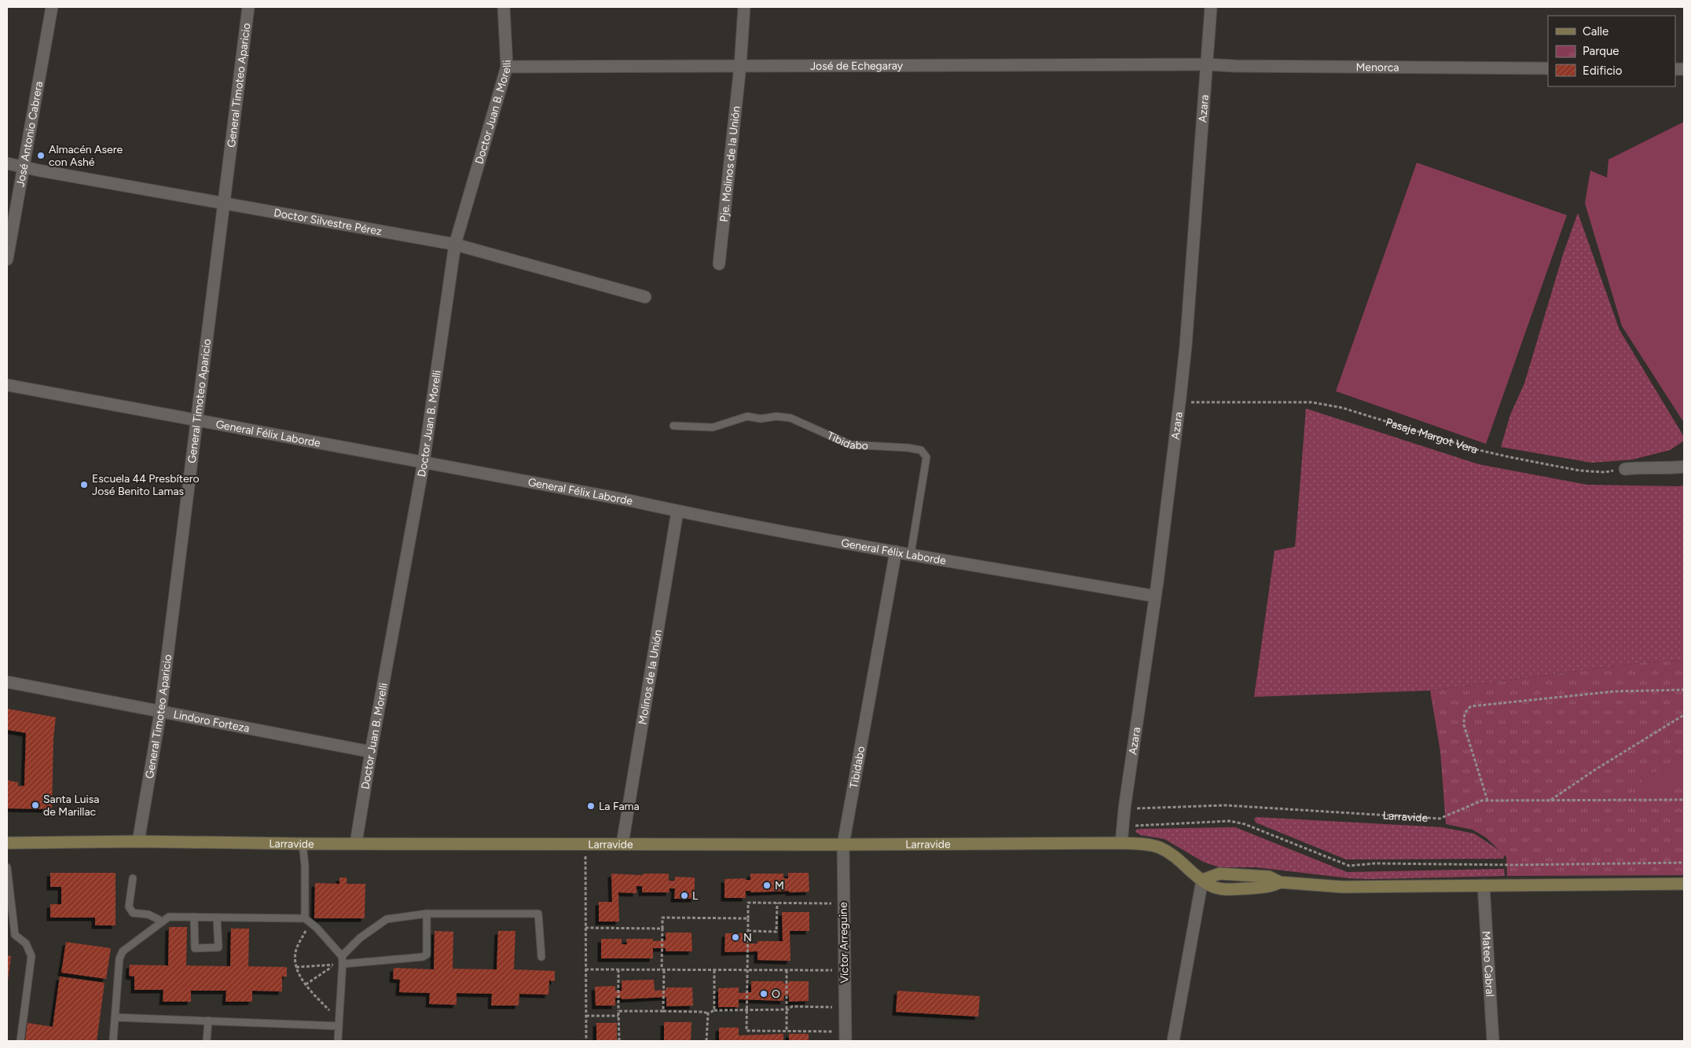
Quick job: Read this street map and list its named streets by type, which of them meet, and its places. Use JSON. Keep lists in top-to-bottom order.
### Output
{
  "streets": {
    "street": [
      "José de Echegaray",
      "Menorca",
      "General Timoteo Aparicio",
      "Azara",
      "Doctor Juan B. Morelli",
      "José Antonio Cabrera",
      "Pje. Molinos de la Unión",
      "Doctor Silvestre Pérez",
      "General Félix Laborde",
      "Tibidabo",
      "Molinos de la Unión",
      "Lindoro Forteza",
      "Larravide",
      "Víctor Arreguine",
      "Mateo Cabral"
    ],
    "path": ["Pasaje Margot Vera"]
  },
  "crossings": [
    ["José de Echegaray", "Menorca"],
    ["José de Echegaray", "Azara"],
    ["José de Echegaray", "Doctor Juan B. Morelli"],
    ["José de Echegaray", "Pje. Molinos de la Unión"],
    ["Menorca", "Azara"],
    ["General Timoteo Aparicio", "Doctor Silvestre Pérez"],
    ["General Timoteo Aparicio", "General Félix Laborde"],
    ["General Timoteo Aparicio", "Lindoro Forteza"],
    ["General Timoteo Aparicio", "Larravide"],
    ["Azara", "General Félix Laborde"],
    ["Azara", "Pasaje Margot Vera"],
    ["Azara", "Larravide"],
    ["Doctor Juan B. Morelli", "Doctor Silvestre Pérez"],
    ["Doctor Juan B. Morelli", "General Félix Laborde"],
    ["Doctor Juan B. Morelli", "Lindoro Forteza"],
    ["Doctor Juan B. Morelli", "Larravide"],
    ["José Antonio Cabrera", "Doctor Silvestre Pérez"],
    ["General Félix Laborde", "Tibidabo"],
    ["General Félix Laborde", "Molinos de la Unión"],
    ["Tibidabo", "Larravide"],
    ["Tibidabo", "Víctor Arreguine"],
    ["Molinos de la Unión", "Larravide"],
    ["Larravide", "Víctor Arreguine"],
    ["Larravide", "Mateo Cabral"]
  ],
  "places": [
    "Almacén Asere con Ashé",
    "Escuela 44 Presbítero José Benito Lamas",
    "Santa Luisa de Marillac",
    "La Fama",
    "M",
    "L",
    "N",
    "O"
  ],
  "legend": ["Calle", "Parque", "Edificio"]
}
